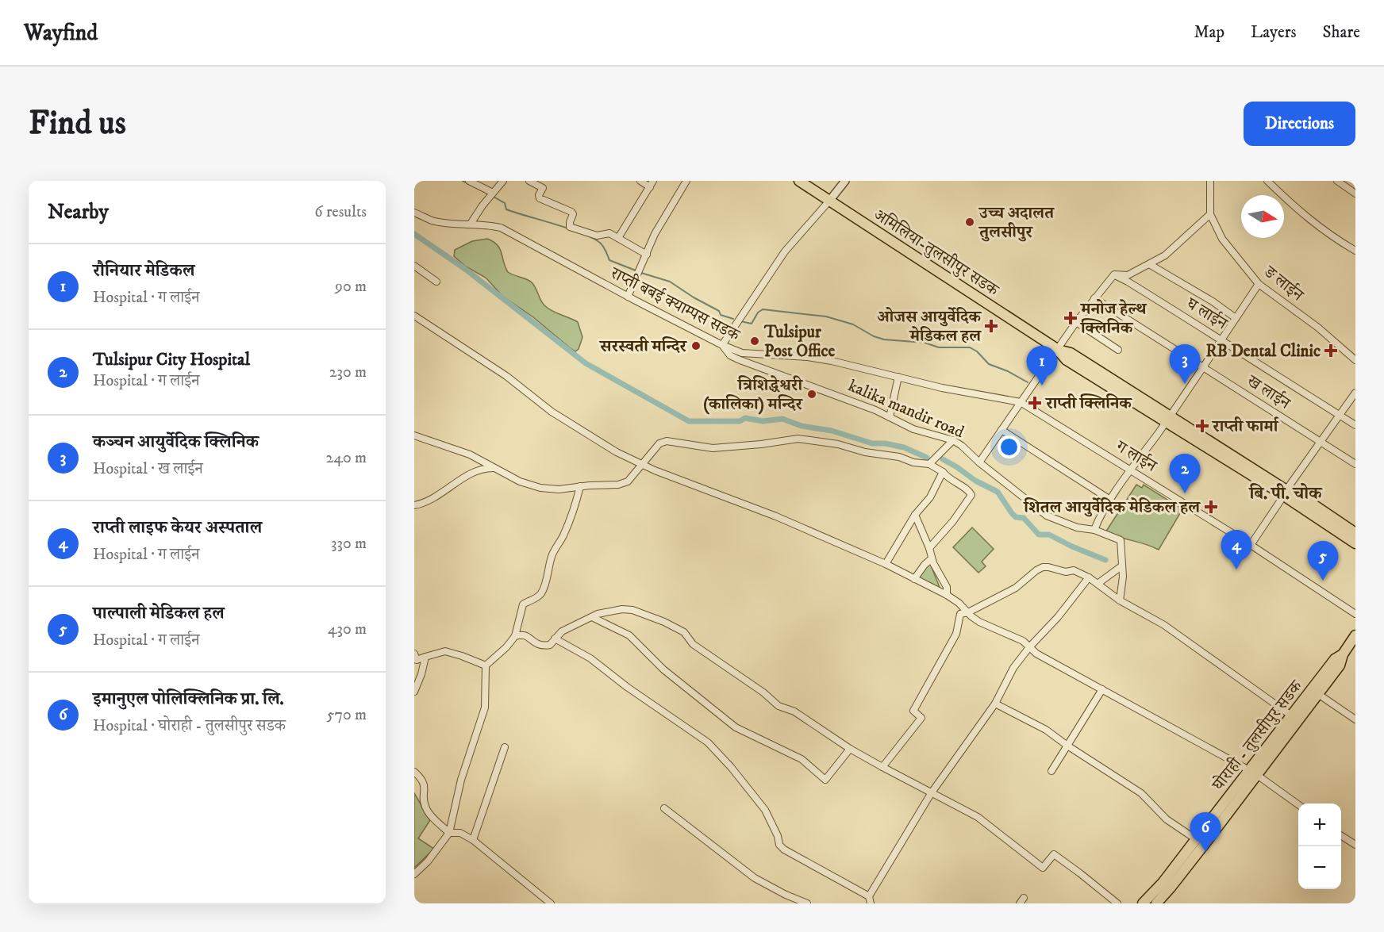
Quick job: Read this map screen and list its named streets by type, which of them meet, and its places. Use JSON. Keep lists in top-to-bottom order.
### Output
{
  "streets": {
    "main road": ["अमिलिया-तुलसीपुर सडक", "घोराही - तुलसीपुर सडक"],
    "street": [
      "ङ लाईन",
      "राप्ती बबई क्याम्पस सडक",
      "घ लाईन",
      "ख लाईन",
      "kalika mandir road",
      "ग लाईन"
    ]
  },
  "crossings": [
    ["राप्ती बबई क्याम्पस सडक", "kalika mandir road"],
    ["राप्ती बबई क्याम्पस सडक", "ग लाईन"]
  ],
  "districts": ["बि. पी. चोक"],
  "places": {
    "other": [
      "उच्च अदालत तुलसीपुर",
      "Tulsipur Post Office",
      "सरस्वती मन्दिर",
      "त्रिशिद्धेश्वरी (कालिका) मन्दिर"
    ],
    "health": [
      "मनोज हेल्थ क्लिनिक",
      "ओजस आयुर्वेदिक मेडिकल हल",
      "RB Dental Clinic",
      "राप्ती क्लिनिक",
      "राप्ती फार्मा",
      "शितल आयुर्वेदिक मेडिकल हल"
    ]
  },
  "north": "right",
  "page": {
    "header": "Wayfind",
    "nav": ["Map", "Layers", "Share"],
    "buttons": "Directions",
    "title": "Find us",
    "heading": ["Nearby", "6 results"],
    "list": [
      {
        "mark": "1",
        "name": "रौनियार मेडिकल",
        "note": "Hospital · ग लाईन",
        "value": "90 m"
      },
      {
        "mark": "2",
        "name": "Tulsipur City Hospital",
        "note": "Hospital · ग लाईन",
        "value": "230 m"
      },
      {
        "mark": "3",
        "name": "कञ्चन आयुर्वेदिक क्लिनिक",
        "note": "Hospital · ख लाईन",
        "value": "240 m"
      },
      {
        "mark": "4",
        "name": "राप्ती लाइफ केयर अस्पताल",
        "note": "Hospital · ग लाईन",
        "value": "330 m"
      },
      {
        "mark": "5",
        "name": "पाल्पाली मेडिकल हल",
        "note": "Hospital · ग लाईन",
        "value": "430 m"
      },
      {
        "mark": "6",
        "name": "इमानुएल पोलिक्लिनिक प्रा. लि.",
        "note": "Hospital · घोराही - तुलसीपुर सडक",
        "value": "570 m"
      }
    ],
    "pins": [
      "3",
      "1",
      "2",
      "4",
      "5",
      "6"
    ],
    "map_buttons": ["+", "−"]
  }
}
